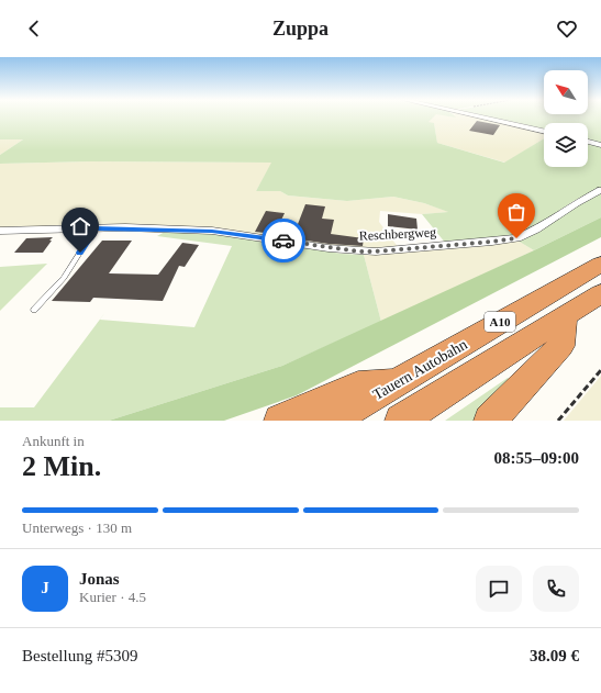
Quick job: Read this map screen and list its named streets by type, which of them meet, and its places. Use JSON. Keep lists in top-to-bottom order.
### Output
{
  "streets": {
    "highway": ["A10", "Tauern Autobahn"],
    "street": ["Reschbergweg"]
  },
  "north": "top left",
  "page": {
    "header": "Zuppa",
    "heading": ["2 Min.", "Ankunft in", "08:55–09:00"],
    "panel": [
      "Jonas",
      "Kurier · 4.5",
      "Bestellung #5309",
      "38.09 €"
    ],
    "bar": "Unterwegs · 130 m",
    "round": "J"
  }
}
